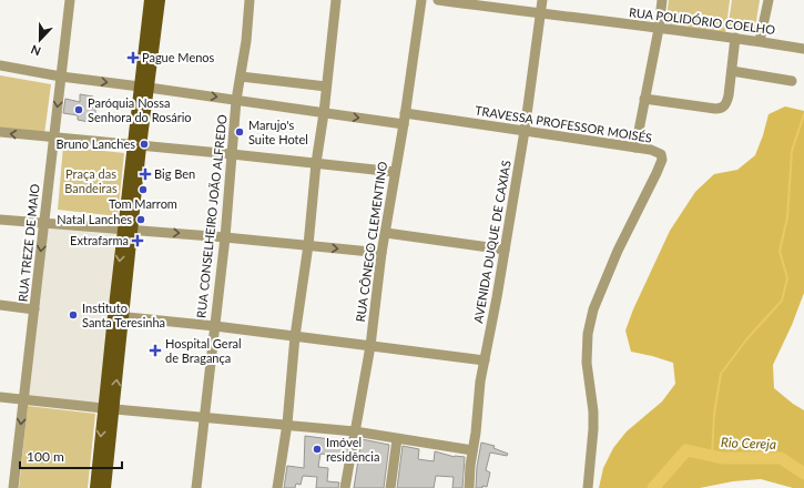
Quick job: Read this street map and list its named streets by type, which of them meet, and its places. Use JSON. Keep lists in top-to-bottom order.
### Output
{
  "streets": {
    "street": [
      "RUA POLIDÓRIO COELHO",
      "TRAVESSA PROFESSOR MOISÉS",
      "RUA CONSELHEIRO JOÃO ALFREDO",
      "RUA CÔNEGO CLEMENTINO",
      "AVENIDA DUQUE DE CAXIAS",
      "RUA TREZE DE MAIO"
    ]
  },
  "crossings": [
    ["RUA POLIDÓRIO COELHO", "AVENIDA DUQUE DE CAXIAS"],
    ["TRAVESSA PROFESSOR MOISÉS", "RUA CÔNEGO CLEMENTINO"],
    ["TRAVESSA PROFESSOR MOISÉS", "AVENIDA DUQUE DE CAXIAS"]
  ],
  "one_way": ["RUA TREZE DE MAIO"],
  "water": ["Rio Cereja"],
  "parks": ["Praça das Bandeiras"],
  "places": {
    "health": [
      "Pague Menos",
      "Big Ben",
      "Extrafarma",
      "Hospital Geral de Bragança"
    ],
    "other": [
      "Paróquia Nossa Senhora do Rosário",
      "Marujo's Suite Hotel",
      "Bruno Lanches",
      "Tom Marrom",
      "Natal Lanches",
      "Instituto Santa Teresinha",
      "Imóvel residência"
    ]
  },
  "scale_bar": "100 m",
  "north": "bottom"
}
